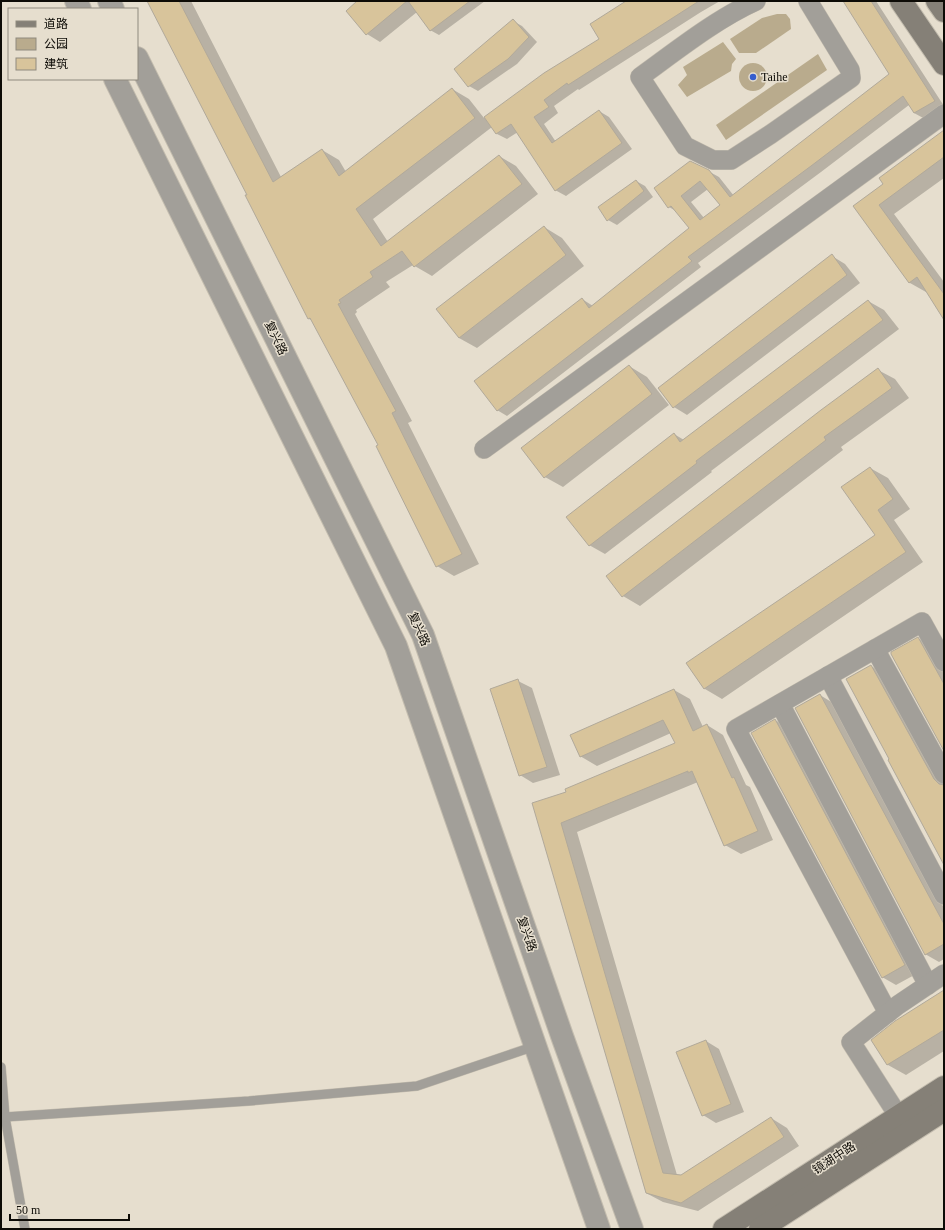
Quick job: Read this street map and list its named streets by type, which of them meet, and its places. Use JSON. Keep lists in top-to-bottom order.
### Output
{
  "streets": {
    "main road": ["镜湖中路"],
    "street": ["复兴路"]
  },
  "places": ["Taihe"],
  "legend": ["道路", "公园", "建筑"],
  "scale_bar": "50 m"
}
